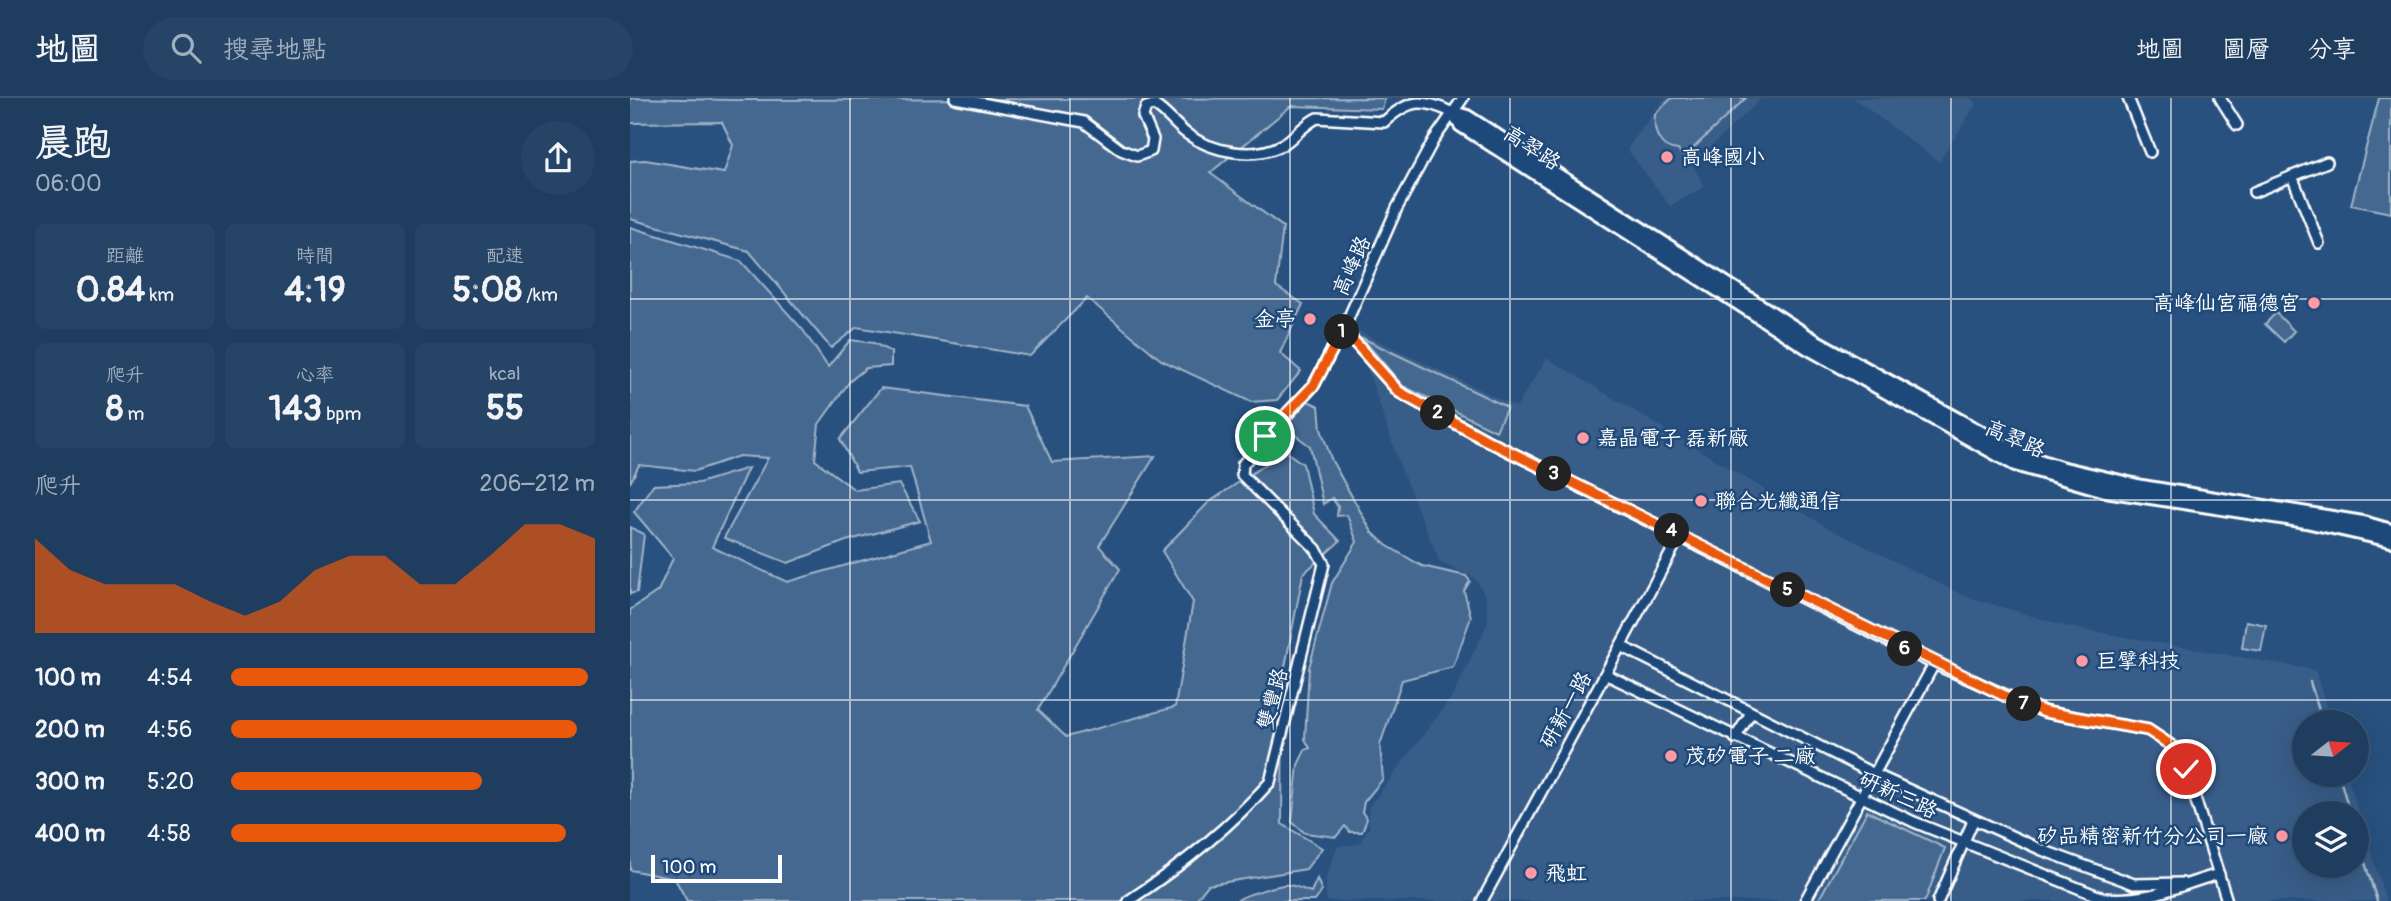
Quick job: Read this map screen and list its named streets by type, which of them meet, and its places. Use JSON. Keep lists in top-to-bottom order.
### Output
{
  "streets": {
    "street": [
      "高翠路",
      "高峰路",
      "雙豐路",
      "研新一路",
      "研新三路"
    ]
  },
  "crossings": [
    ["高翠路", "高峰路"],
    ["高峰路", "雙豐路"],
    ["研新一路", "研新三路"]
  ],
  "places": [
    "高峰國小",
    "高峰仙宮福德宮",
    "金亭",
    "嘉晶電子 磊新廠",
    "聯合光纖通信",
    "巨擘科技",
    "茂矽電子 二廠",
    "矽品精密新竹分公司一廠",
    "飛虹"
  ],
  "scale_bar": "100 m",
  "north": "right",
  "page": {
    "header": "地圖",
    "search": "搜尋地點",
    "nav": ["地圖", "圖層", "分享"],
    "heading": ["晨跑", "06:00"],
    "stats": [
      ["距離", "0.84 km"],
      ["時間", "4:19"],
      ["配速", "5:08 /km"],
      ["爬升", "8 m"],
      ["心率", "143 bpm"],
      ["kcal", "55"]
    ],
    "pins": [
      "1",
      "2",
      "3",
      "4",
      "5",
      "6",
      "7"
    ],
    "chart": ["爬升", "206–212 m"],
    "list": [
      {
        "name": "100 m",
        "note": "4:54"
      },
      {
        "name": "200 m",
        "note": "4:56"
      },
      {
        "name": "300 m",
        "note": "5:20"
      },
      {
        "name": "400 m",
        "note": "4:58"
      }
    ],
    "scale": "100 m"
  }
}
